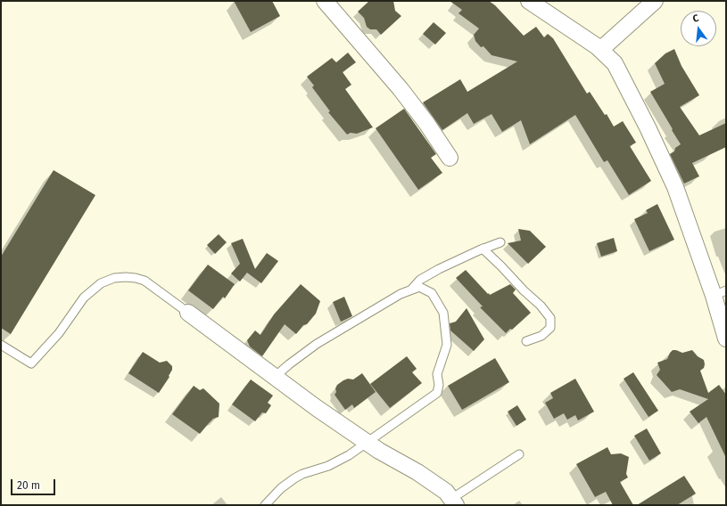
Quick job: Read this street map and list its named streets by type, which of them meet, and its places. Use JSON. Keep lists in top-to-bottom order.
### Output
{
  "scale_bar": "20 m",
  "north": "top"
}
